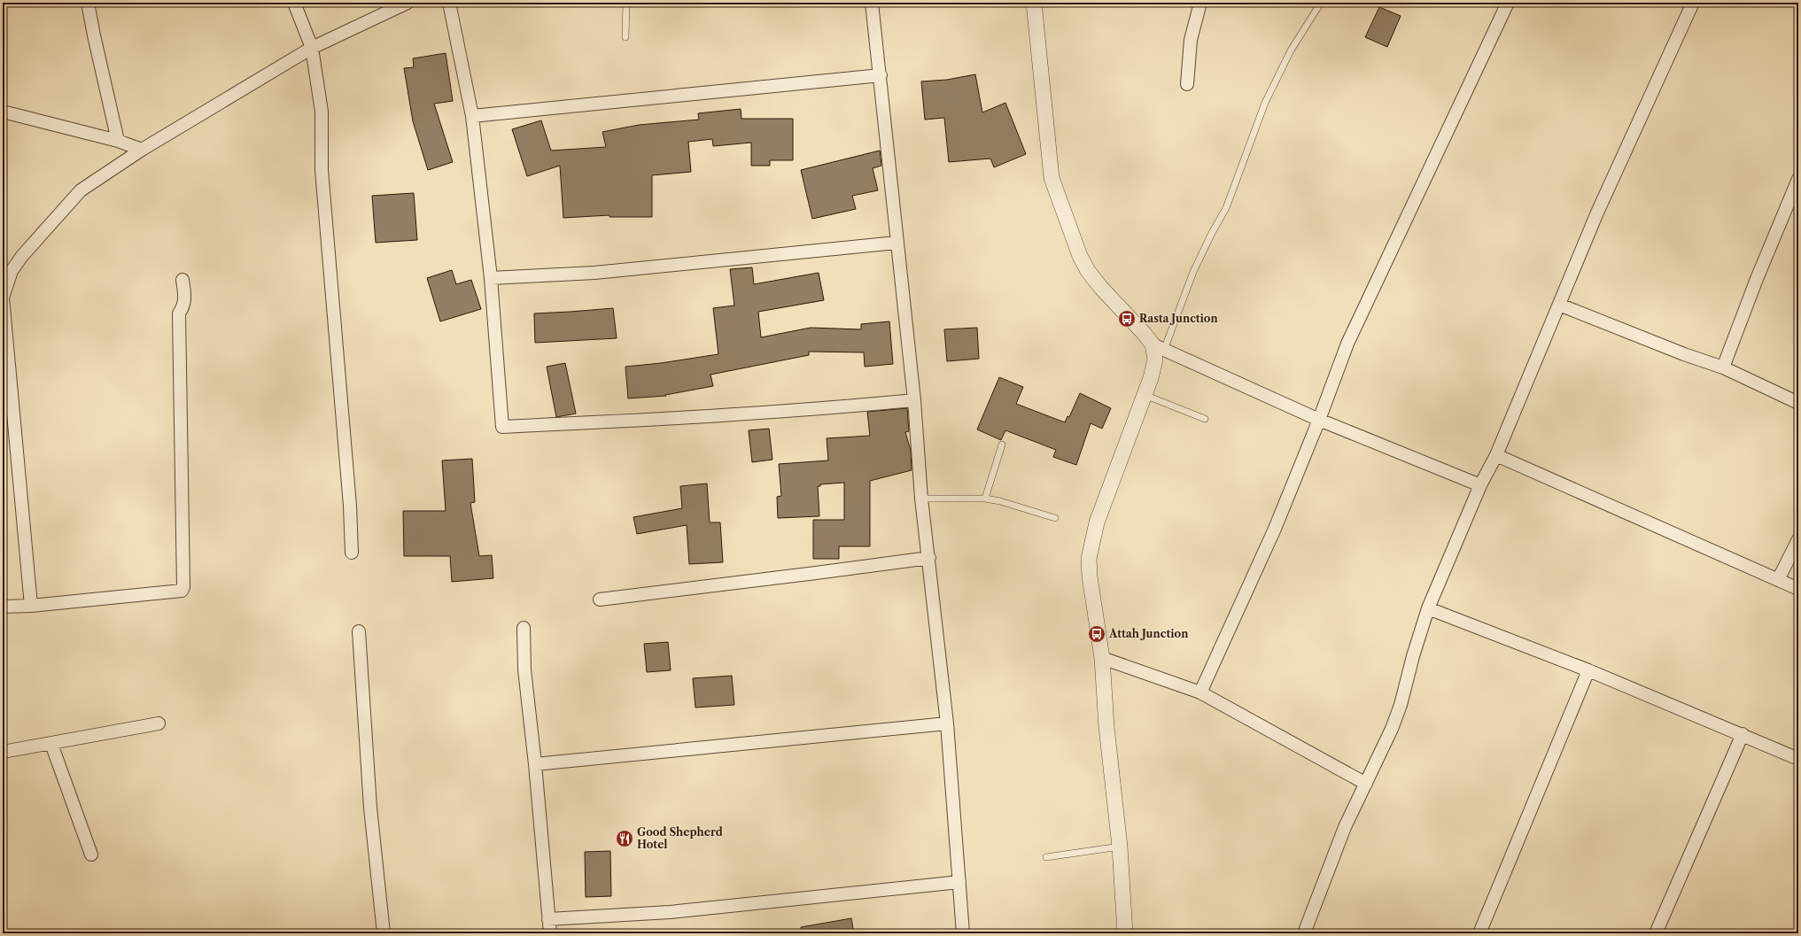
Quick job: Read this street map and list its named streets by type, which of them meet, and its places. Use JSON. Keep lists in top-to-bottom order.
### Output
{
  "places": {
    "bus stop": ["Rasta Junction", "Attah Junction"],
    "restaurant": ["Good Shepherd Hotel"]
  }
}
